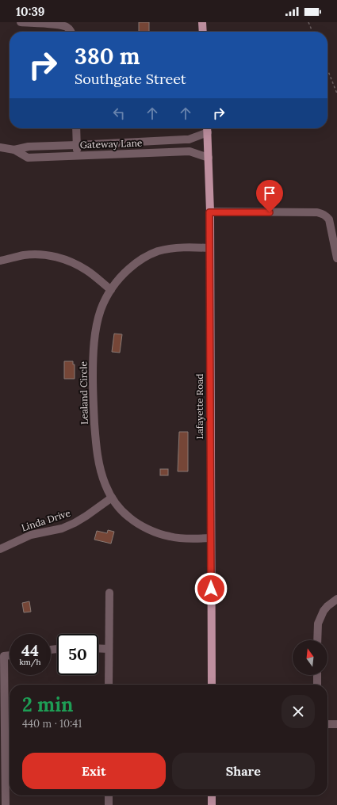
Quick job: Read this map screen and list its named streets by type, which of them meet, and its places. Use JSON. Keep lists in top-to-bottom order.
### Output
{
  "streets": {
    "main road": ["Lafayette Road"],
    "street": ["Gateway Lane", "Lealand Circle", "Linda Drive"]
  },
  "crossings": [
    ["Gateway Lane", "Lafayette Road"],
    ["Lealand Circle", "Lafayette Road"],
    ["Lealand Circle", "Linda Drive"]
  ],
  "north": "top",
  "page": {
    "status": "10:39",
    "turn": ["380 m", "Southgate Street"],
    "speed": "44 km/h",
    "limit": "50",
    "heading": ["2 min", "440 m · 10:41"],
    "buttons": ["Exit", "Share"]
  }
}
